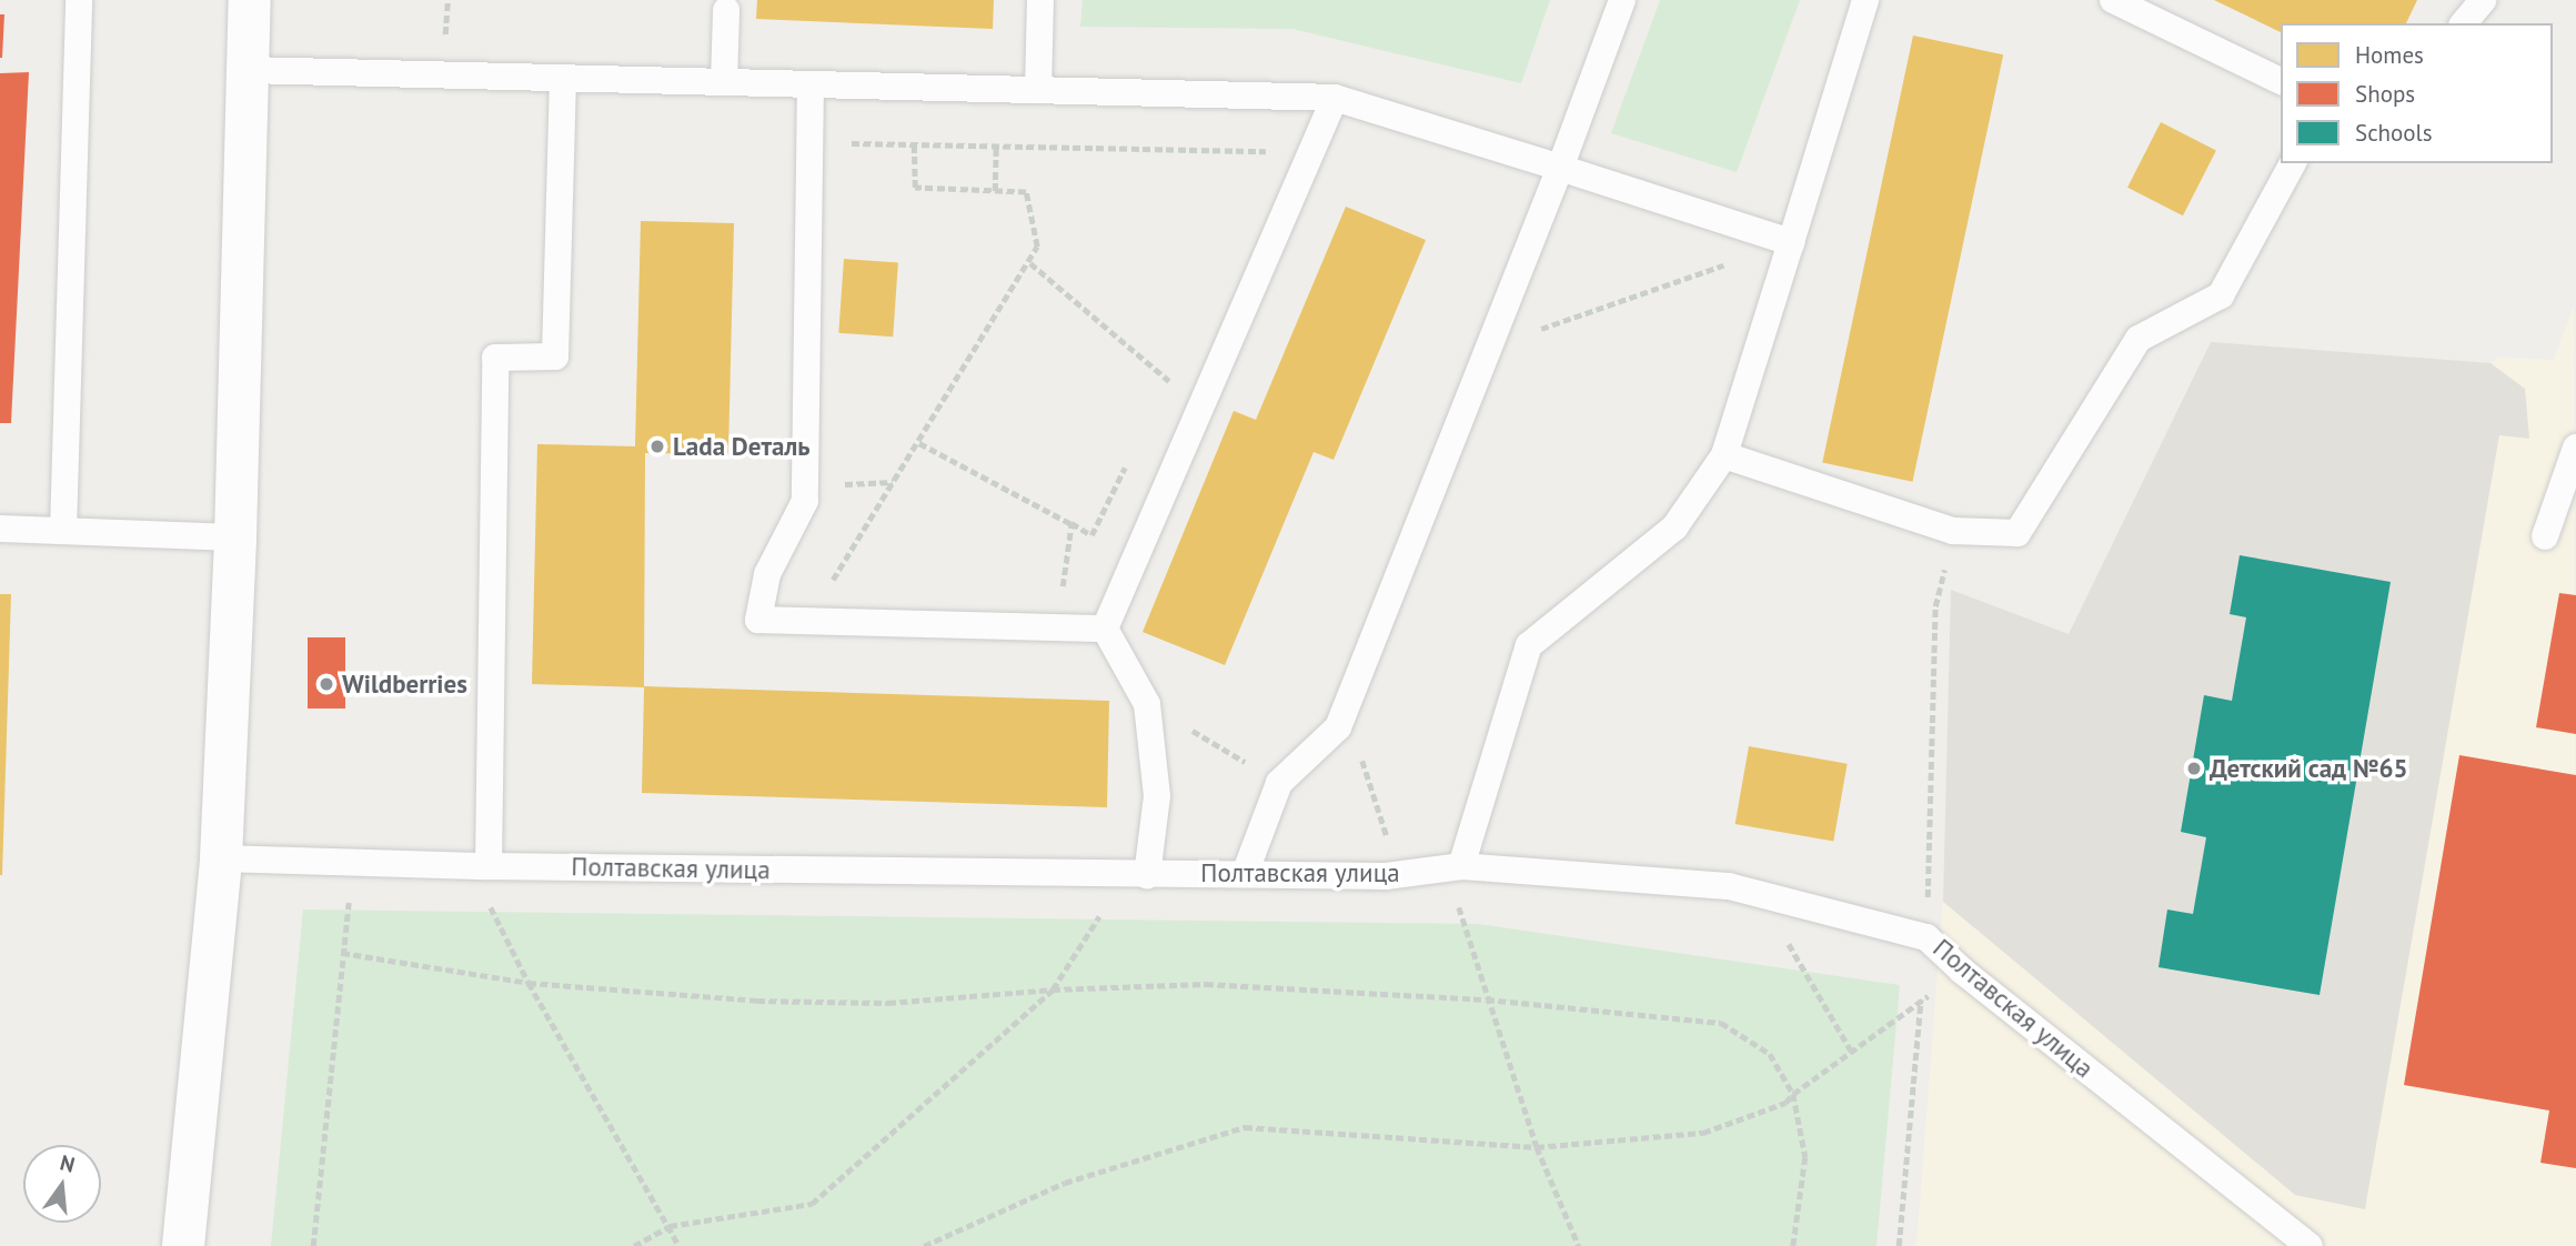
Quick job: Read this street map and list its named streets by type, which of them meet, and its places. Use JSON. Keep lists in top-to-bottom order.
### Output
{
  "streets": {
    "lane": ["Полтавская улица"]
  },
  "places": ["Lada Dеталь", "Wildberries", "Детский сад №65"],
  "legend": ["Homes", "Shops", "Schools"],
  "north": "top"
}
